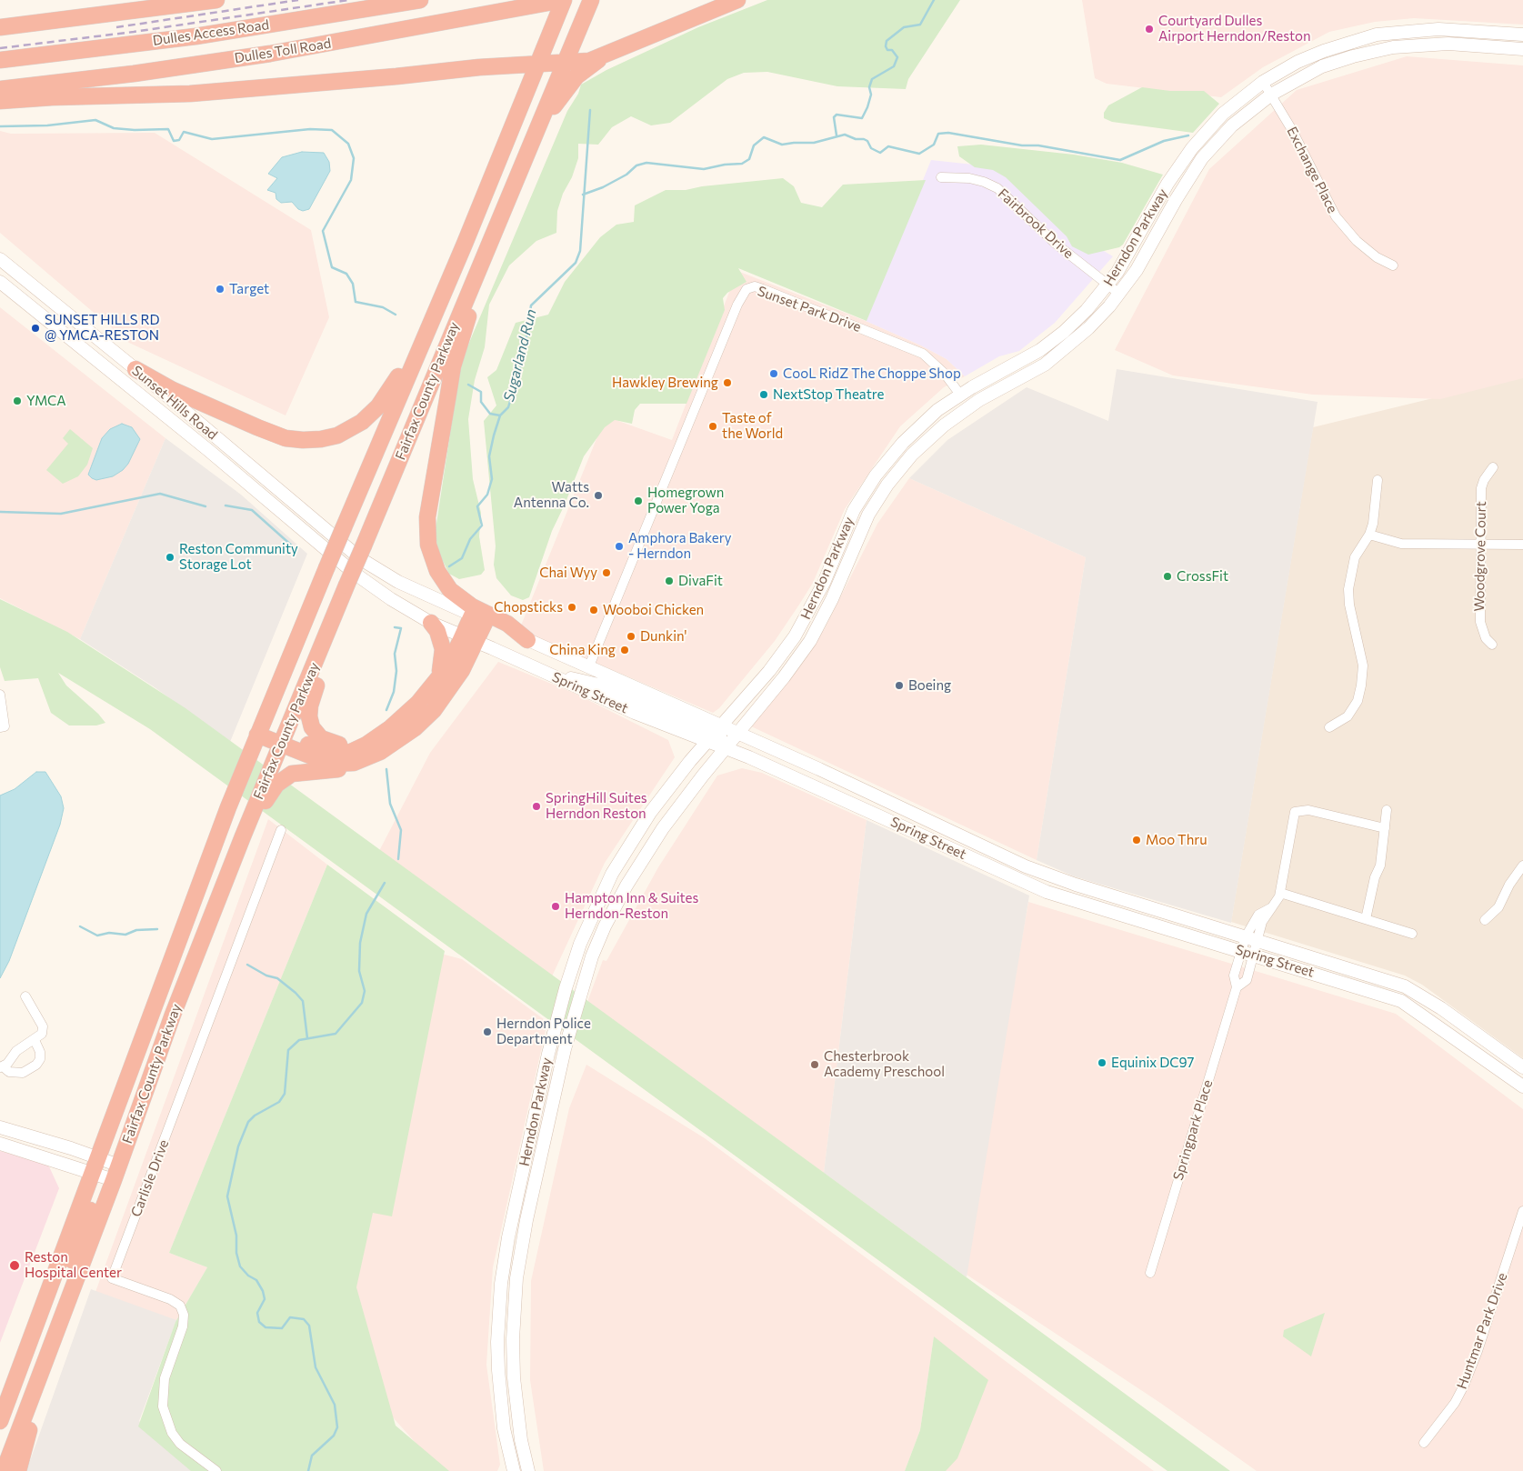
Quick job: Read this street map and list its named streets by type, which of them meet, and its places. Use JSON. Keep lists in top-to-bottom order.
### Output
{
  "streets": {
    "highway": ["Dulles Access Road", "Dulles Toll Road", "Fairfax County Parkway"],
    "main road": ["Herndon Parkway", "Sunset Hills Road", "Spring Street"],
    "street": [
      "Exchange Place",
      "Fairbrook Drive",
      "Sunset Park Drive",
      "Woodgrove Court",
      "Springpark Place",
      "Carlisle Drive",
      "Huntmar Park Drive"
    ]
  },
  "crossings": [
    ["Dulles Toll Road", "Fairfax County Parkway"],
    ["Exchange Place", "Herndon Parkway"],
    ["Fairbrook Drive", "Herndon Parkway"],
    ["Herndon Parkway", "Sunset Park Drive"],
    ["Herndon Parkway", "Spring Street"],
    ["Sunset Park Drive", "Spring Street"],
    ["Sunset Hills Road", "Spring Street"],
    ["Spring Street", "Springpark Place"]
  ],
  "water": ["Sugarland Run"],
  "places": [
    "Courtyard Dulles Airport Herndon/Reston",
    "Target",
    "SUNSET HILLS RD @ YMCA-RESTON",
    "CooL RidZ The Choppe Shop",
    "Hawkley Brewing",
    "NextStop Theatre",
    "YMCA",
    "Taste of the World",
    "Watts Antenna Co.",
    "Homegrown Power Yoga",
    "Amphora Bakery - Herndon",
    "Reston Community Storage Lot",
    "Chai Wyy",
    "CrossFit",
    "DivaFit",
    "Chopsticks",
    "Wooboi Chicken",
    "Dunkin'",
    "China King",
    "Boeing",
    "SpringHill Suites Herndon Reston",
    "Moo Thru",
    "Hampton Inn & Suites Herndon-Reston",
    "Herndon Police Department",
    "Equinix DC97",
    "Chesterbrook Academy Preschool",
    "Reston Hospital Center"
  ]
}
